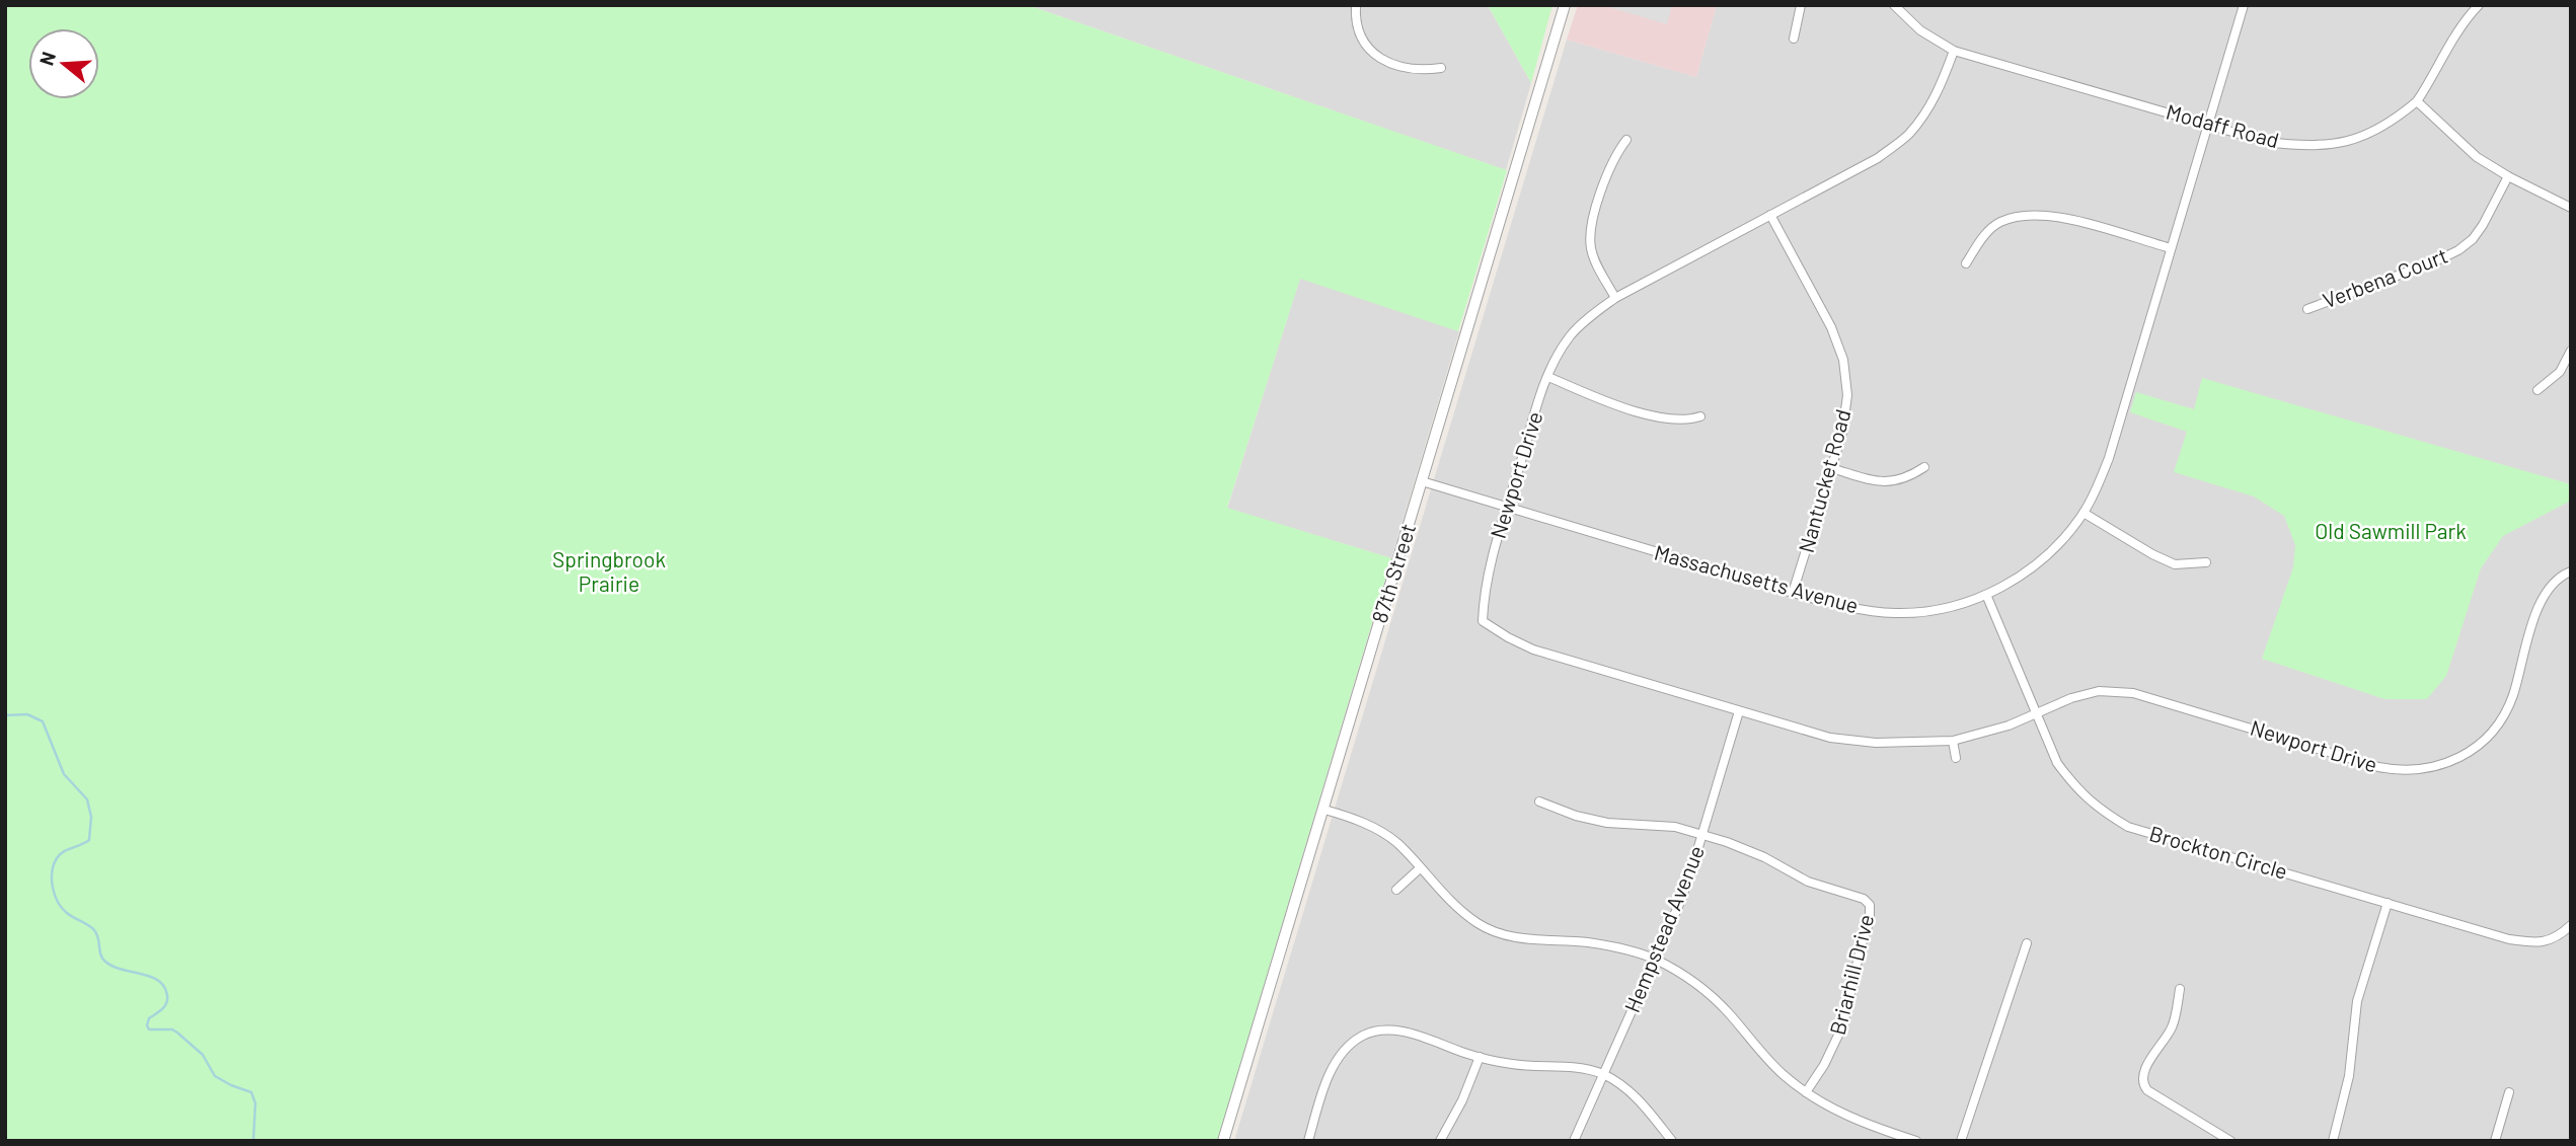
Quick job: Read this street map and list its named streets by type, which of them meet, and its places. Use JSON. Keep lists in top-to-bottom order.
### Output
{
  "streets": {
    "street": [
      "Modaff Road",
      "Verbena Court",
      "Newport Drive",
      "Nantucket Road",
      "87th Street",
      "Massachusetts Avenue",
      "Brockton Circle",
      "Hempstead Avenue",
      "Briarhill Drive"
    ]
  },
  "crossings": [
    ["Modaff Road", "Newport Drive"],
    ["Modaff Road", "Massachusetts Avenue"],
    ["Newport Drive", "Nantucket Road"],
    ["Newport Drive", "Massachusetts Avenue"],
    ["Newport Drive", "Brockton Circle"],
    ["Newport Drive", "Hempstead Avenue"],
    ["Nantucket Road", "Massachusetts Avenue"],
    ["87th Street", "Massachusetts Avenue"],
    ["Massachusetts Avenue", "Brockton Circle"],
    ["Hempstead Avenue", "Briarhill Drive"]
  ],
  "parks": ["Old Sawmill Park", "Springbrook Prairie"],
  "north": "left"
}
